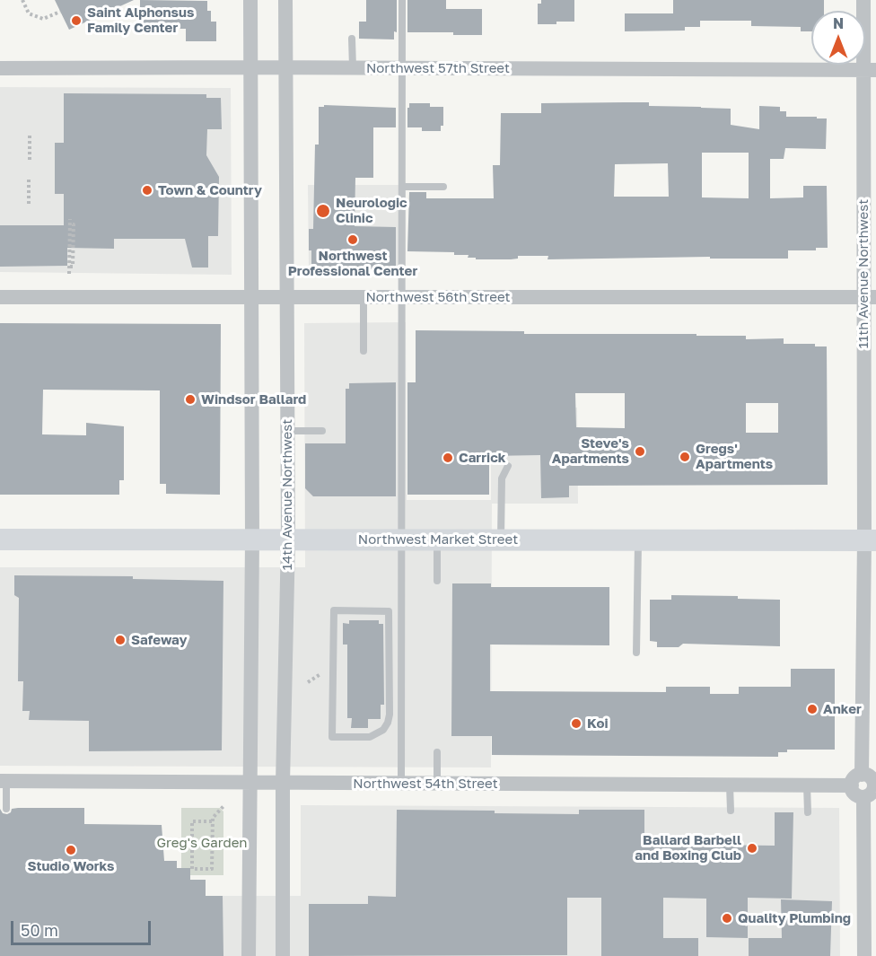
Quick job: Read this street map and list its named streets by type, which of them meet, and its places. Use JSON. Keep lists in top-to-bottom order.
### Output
{
  "streets": {
    "main road": ["Northwest Market Street"],
    "street": [
      "Northwest 57th Street",
      "11th Avenue Northwest",
      "Northwest 56th Street",
      "14th Avenue Northwest",
      "Northwest 54th Street"
    ]
  },
  "crossings": [
    ["Northwest 57th Street", "11th Avenue Northwest"],
    ["Northwest 57th Street", "14th Avenue Northwest"],
    ["11th Avenue Northwest", "Northwest 56th Street"],
    ["11th Avenue Northwest", "Northwest Market Street"],
    ["11th Avenue Northwest", "Northwest 54th Street"],
    ["Northwest 56th Street", "14th Avenue Northwest"],
    ["14th Avenue Northwest", "Northwest Market Street"],
    ["14th Avenue Northwest", "Northwest 54th Street"]
  ],
  "parks": ["Greg's Garden"],
  "places": [
    "Saint Alphonsus Family Center",
    "Town & Country",
    "Neurologic Clinic",
    "Northwest Professional Center",
    "Windsor Ballard",
    "Steve's Apartments",
    "Gregs' Apartments",
    "Carrick",
    "Safeway",
    "Anker",
    "Koi",
    "Ballard Barbell and Boxing Club",
    "Studio Works",
    "Quality Plumbing"
  ],
  "scale_bar": "50 m",
  "north": "top"
}
